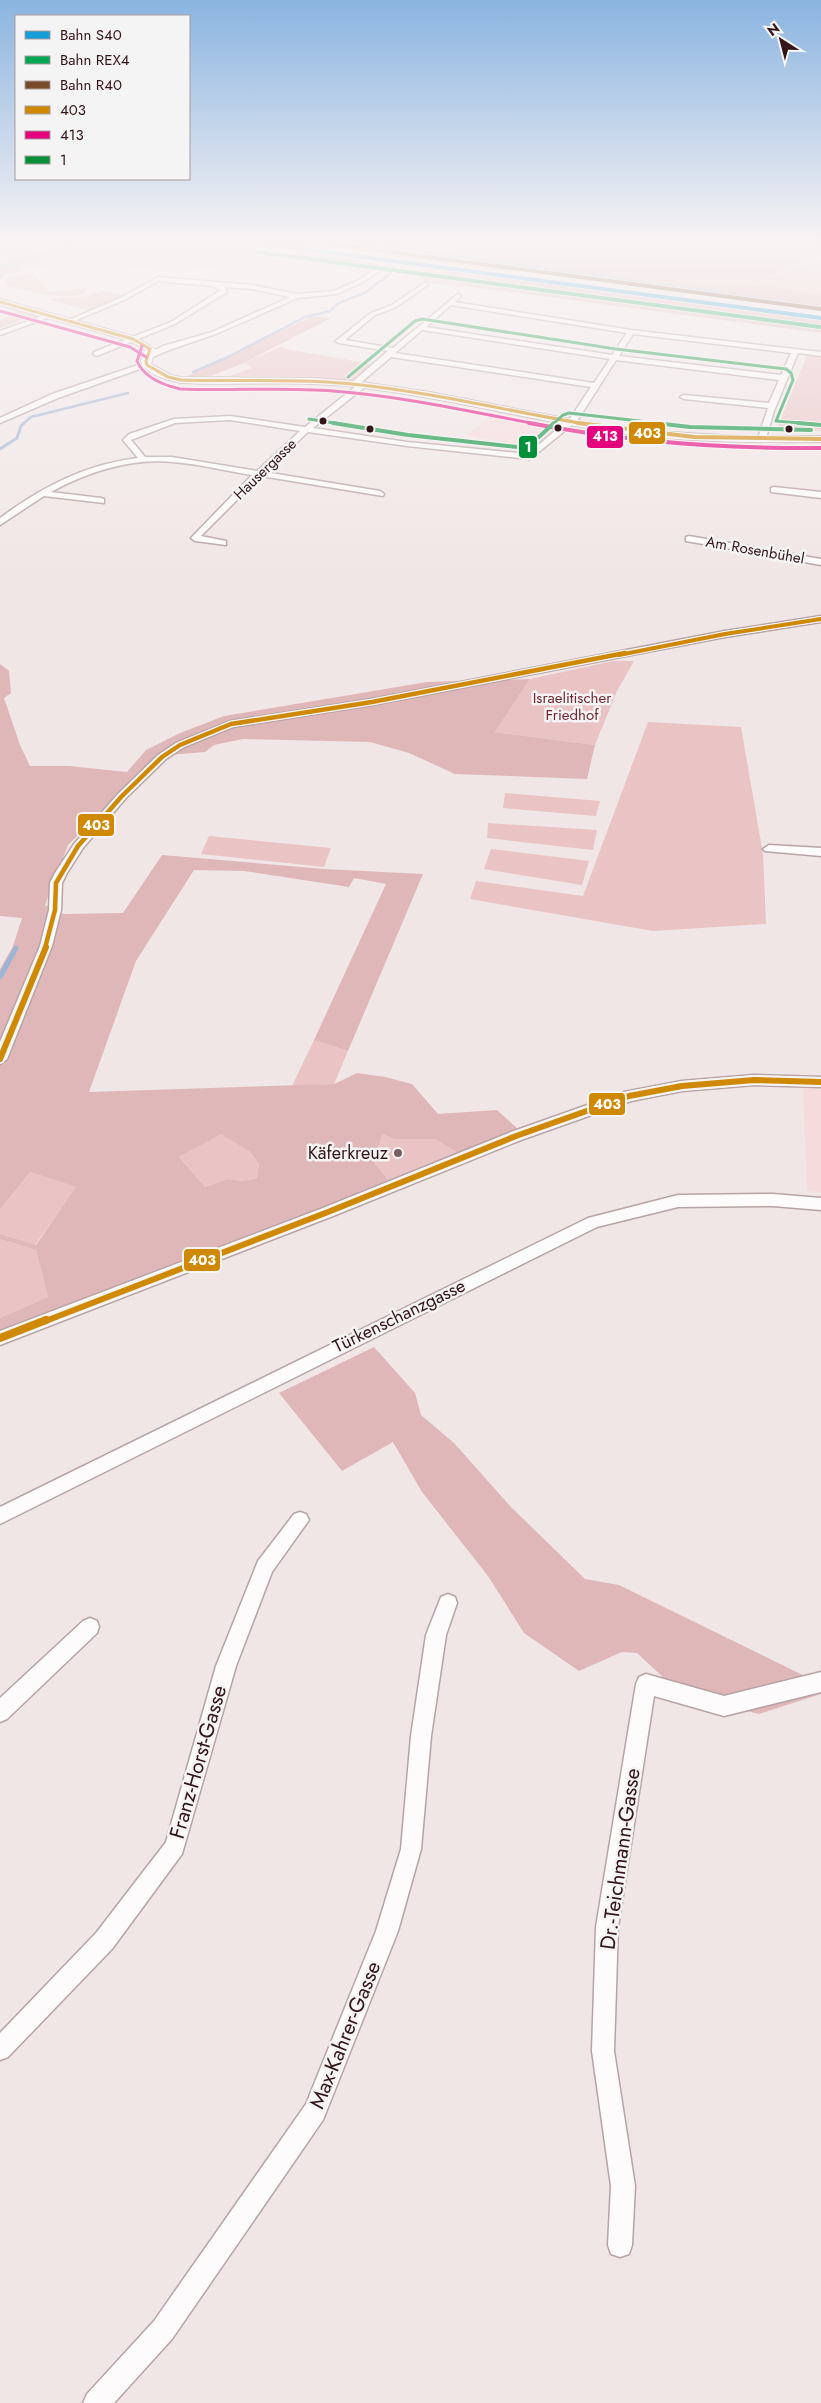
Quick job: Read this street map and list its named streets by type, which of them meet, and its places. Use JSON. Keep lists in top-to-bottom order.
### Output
{
  "streets": {
    "street": [
      "Hausergasse",
      "Am Rosenbühel",
      "Türkenschanzgasse",
      "Franz-Horst-Gasse",
      "Dr.-Teichmann-Gasse",
      "Max-Kahrer-Gasse"
    ]
  },
  "parks": ["Israelitischer Friedhof"],
  "places": ["Käferkreuz"],
  "lines": ["transit line 403", "transit line 413", "transit line 1"],
  "legend": [
    "Bahn S40",
    "Bahn REX4",
    "Bahn R40",
    "403",
    "413",
    "1"
  ],
  "north": "top left"
}
